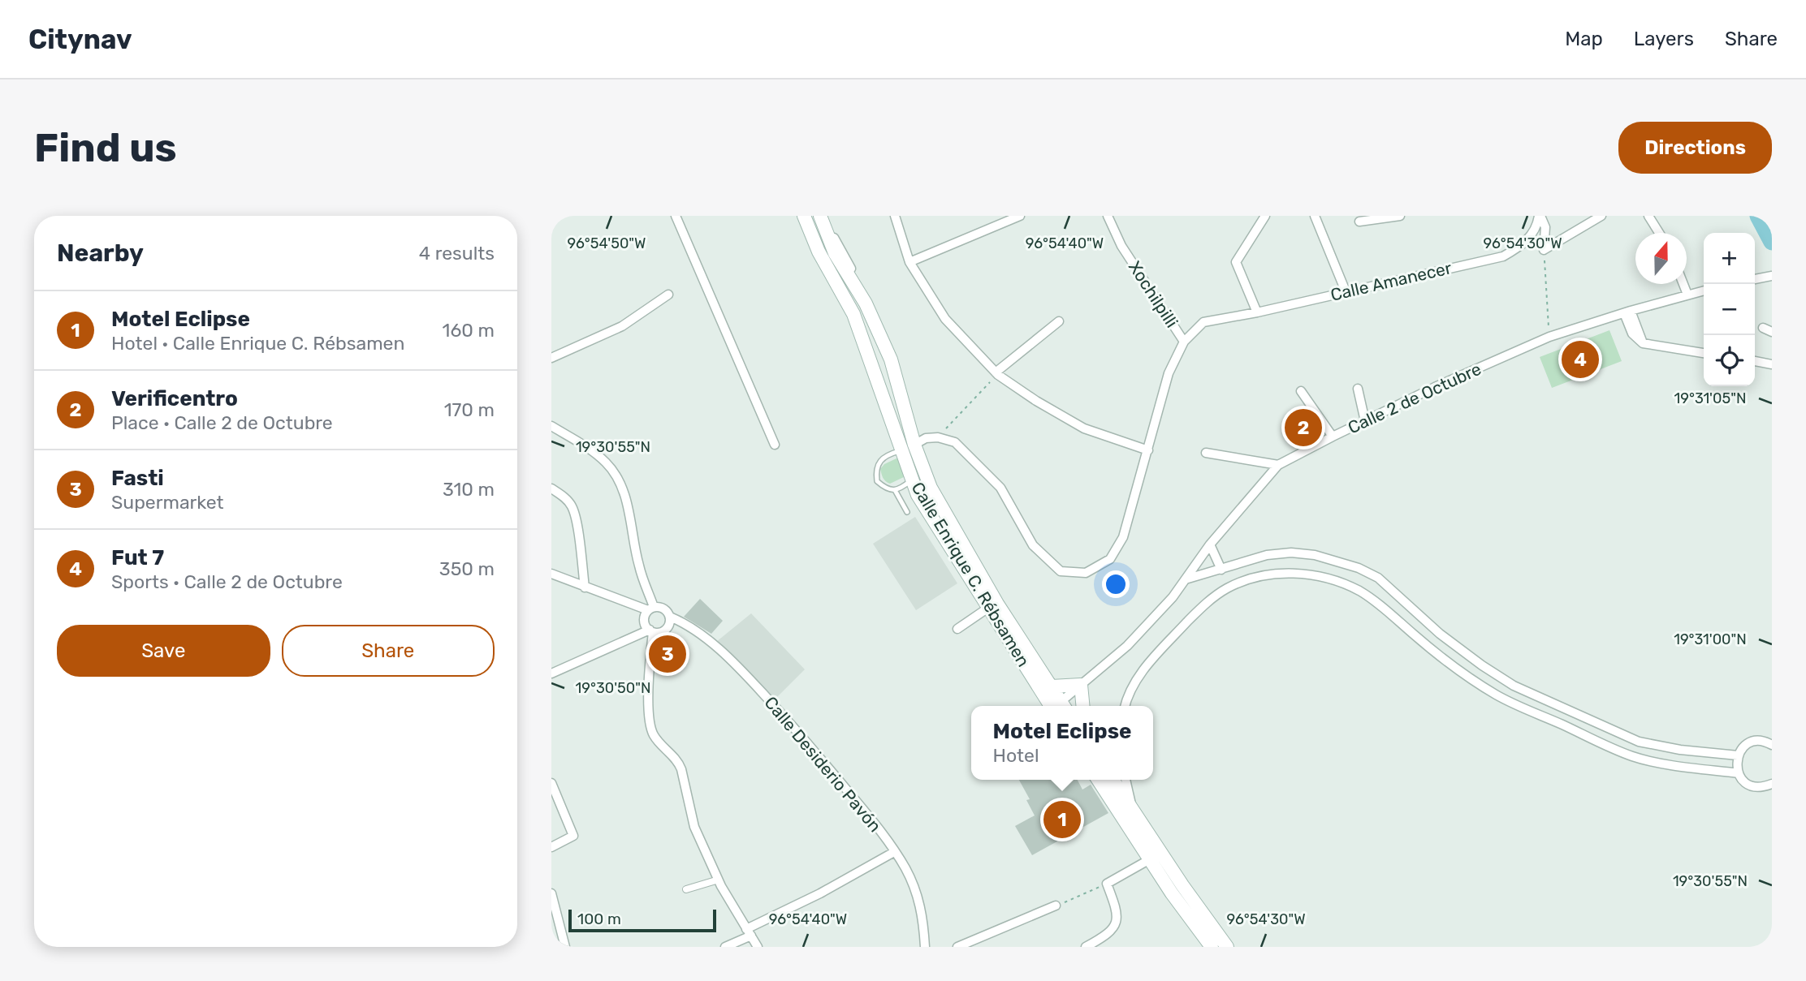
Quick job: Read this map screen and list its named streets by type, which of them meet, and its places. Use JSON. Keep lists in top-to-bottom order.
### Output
{
  "streets": {
    "main road": ["Calle Enrique C. Rébsamen"],
    "street": [
      "Calle Amanecer",
      "Xochilpilli",
      "Calle 2 de Octubre",
      "Calle Desiderio Pavón"
    ]
  },
  "crossings": [
    ["Calle Amanecer", "Xochilpilli"]
  ],
  "scale_bar": "100 m",
  "north": "top",
  "page": {
    "header": "Citynav",
    "nav": ["Map", "Layers", "Share"],
    "buttons": [
      "Directions",
      ["Save", "Share"]
    ],
    "title": "Find us",
    "heading": ["Nearby", "4 results"],
    "map_buttons": ["+", "−"],
    "list": [
      {
        "mark": "1",
        "name": "Motel Eclipse",
        "note": "Hotel · Calle Enrique C. Rébsamen",
        "value": "160 m"
      },
      {
        "mark": "2",
        "name": "Verificentro",
        "note": "Place · Calle 2 de Octubre",
        "value": "170 m"
      },
      {
        "mark": "3",
        "name": "Fasti",
        "note": "Supermarket",
        "value": "310 m"
      },
      {
        "mark": "4",
        "name": "Fut 7",
        "note": "Sports · Calle 2 de Octubre",
        "value": "350 m"
      }
    ],
    "pins": [
      "4",
      "2",
      "3",
      "1"
    ],
    "popup": ["Motel Eclipse", "Hotel"],
    "scale": "100 m"
  },
  "coordinates": [
    "96°54'50\"W",
    "96°54'40\"W",
    "96°54'30\"W",
    "19°31'05\"N",
    "19°30'55\"N",
    "19°31'00\"N",
    "19°30'50\"N"
  ]
}
